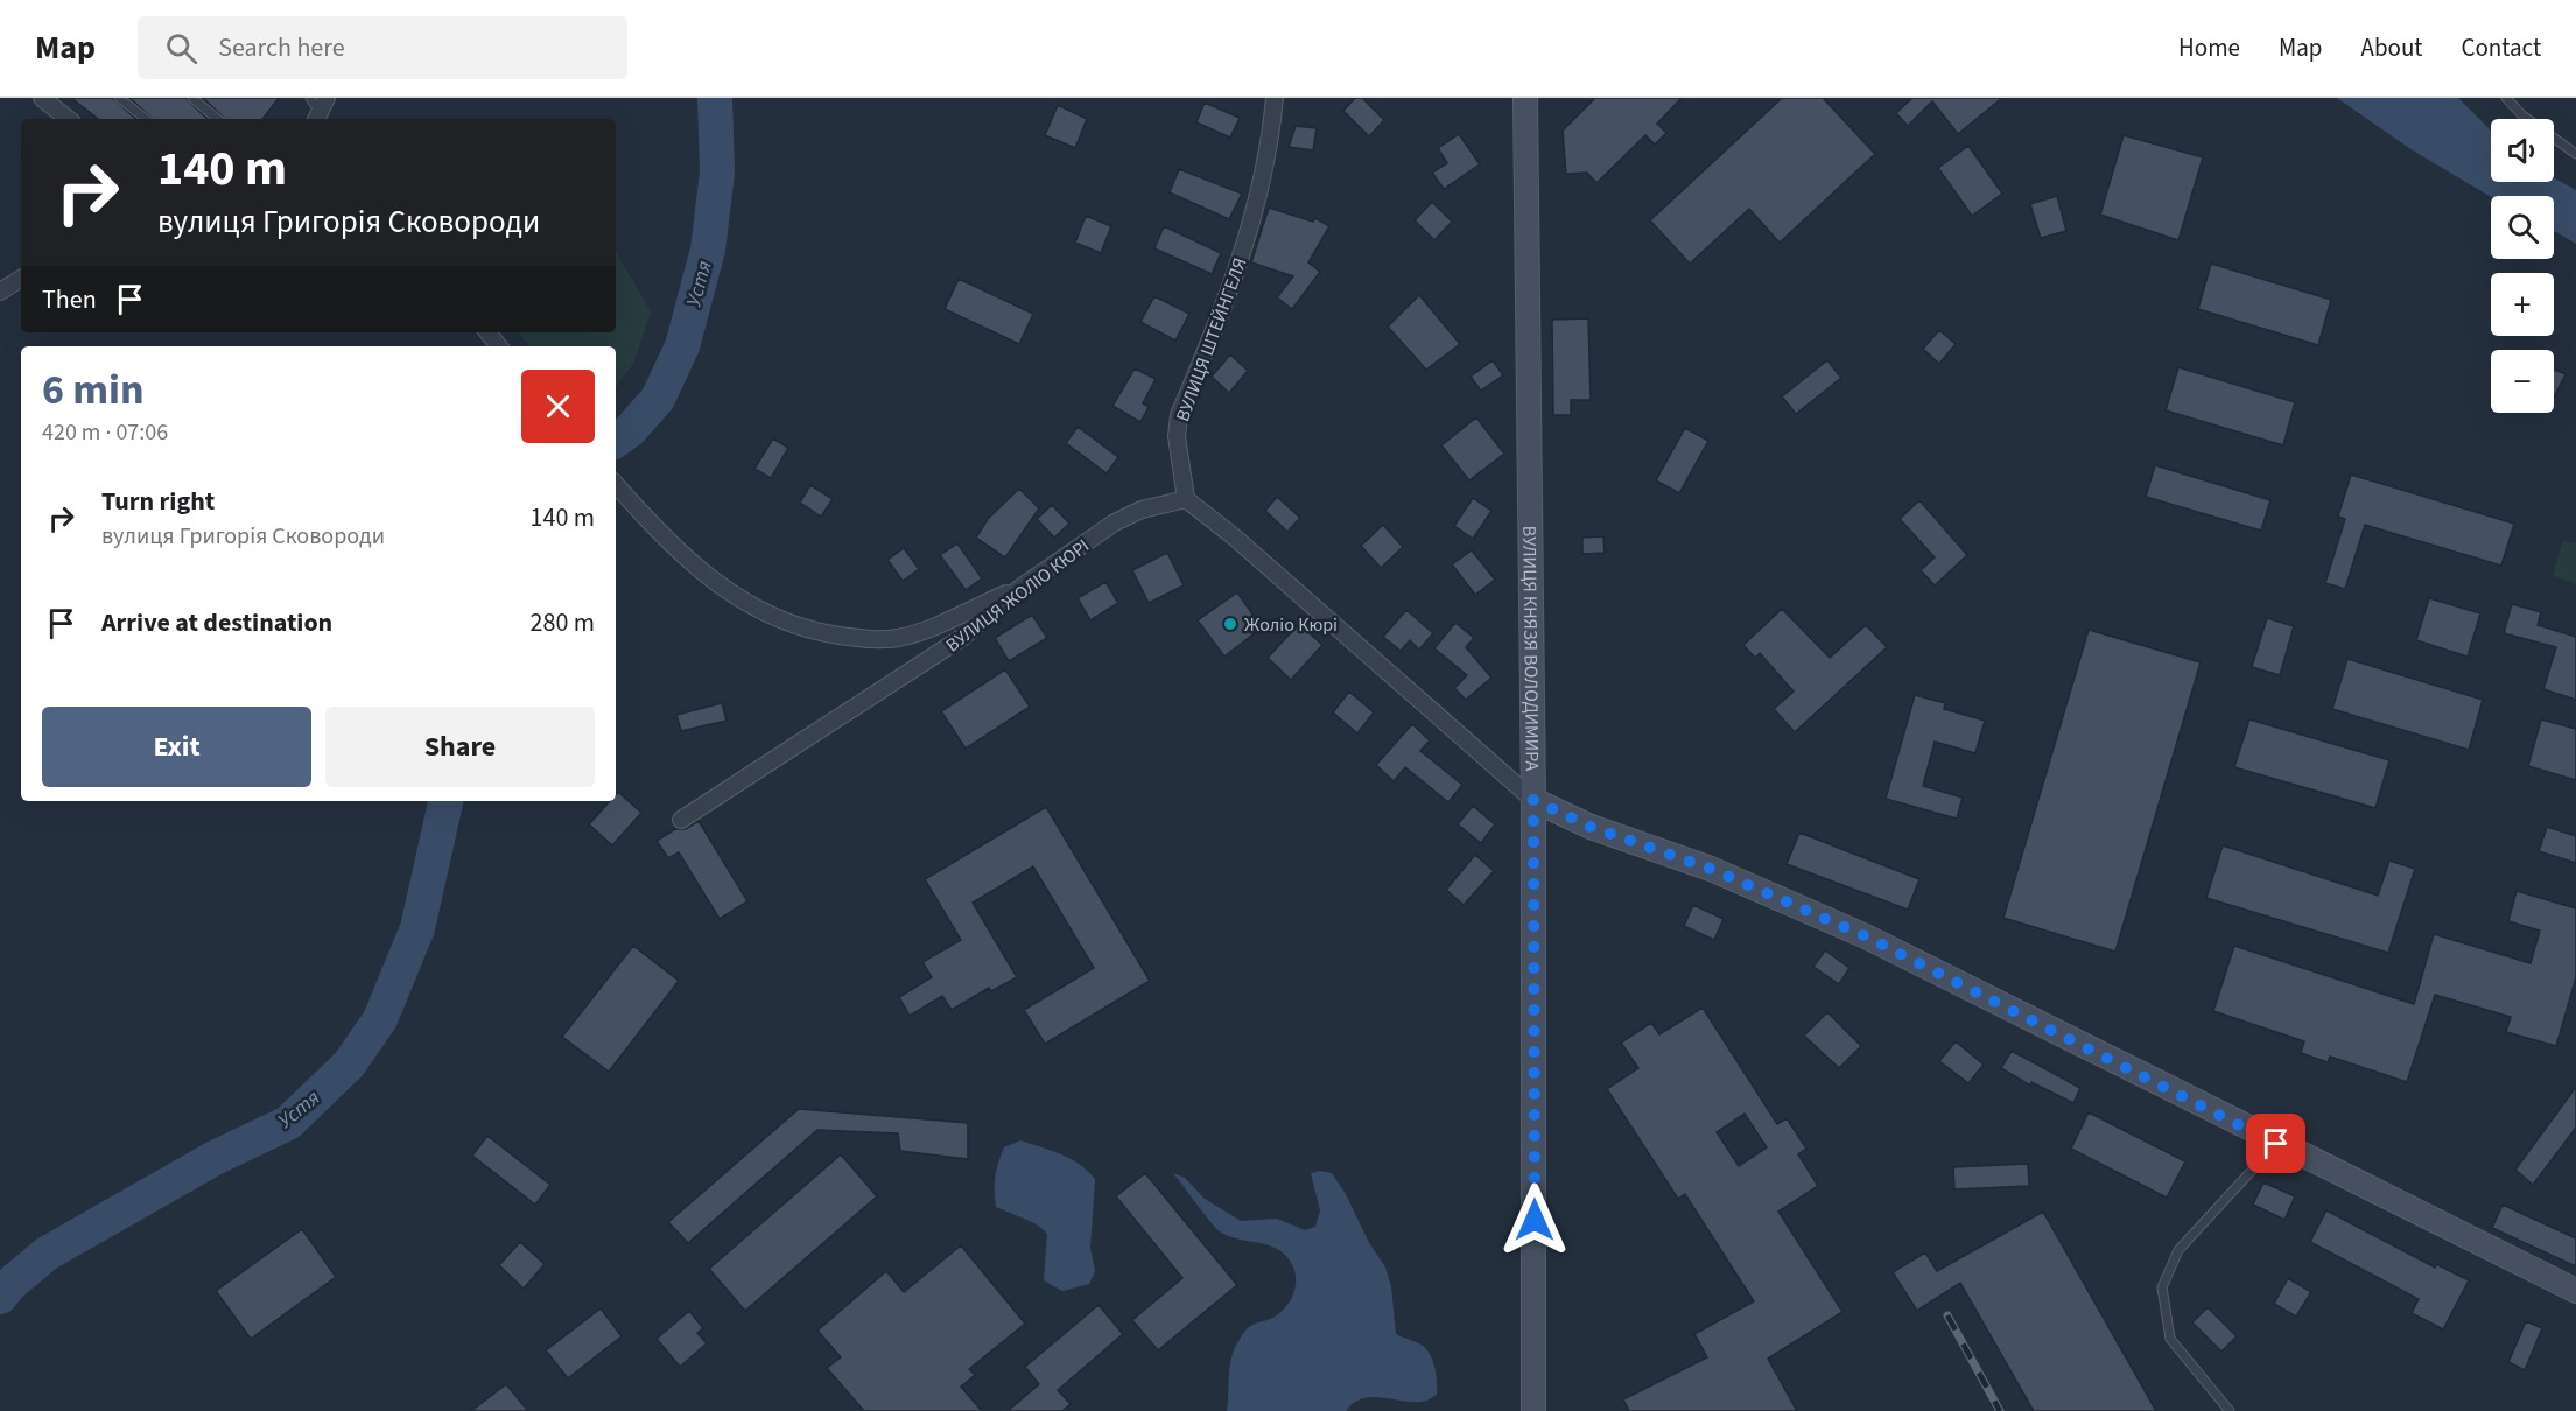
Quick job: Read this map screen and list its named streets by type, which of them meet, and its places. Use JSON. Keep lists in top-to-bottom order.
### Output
{
  "streets": {
    "main road": ["ВУЛИЦЯ КНЯЗЯ ВОЛОДИМИРА"],
    "street": ["ВУЛИЦЯ ШТЕЙНГЕЛЯ", "ВУЛИЦЯ ЖОЛІО КЮРІ"]
  },
  "crossings": [
    ["ВУЛИЦЯ ШТЕЙНГЕЛЯ", "ВУЛИЦЯ ЖОЛІО КЮРІ"]
  ],
  "water": ["Устя"],
  "places": ["Жоліо Кюрі"],
  "page": {
    "header": "Map",
    "search": "Search here",
    "nav": [
      "Home",
      "Map",
      "About",
      "Contact"
    ],
    "map_buttons": ["+", "−"],
    "turn": ["140 m", "вулиця Григорія Сковороди"],
    "then": "Then",
    "heading": ["6 min", "420 m · 07:06"],
    "list": [
      {
        "name": "Turn right",
        "note": "вулиця Григорія Сковороди",
        "value": "140 m"
      },
      {
        "name": "Arrive at destination",
        "value": "280 m"
      }
    ],
    "buttons": ["Exit", "Share"]
  }
}
